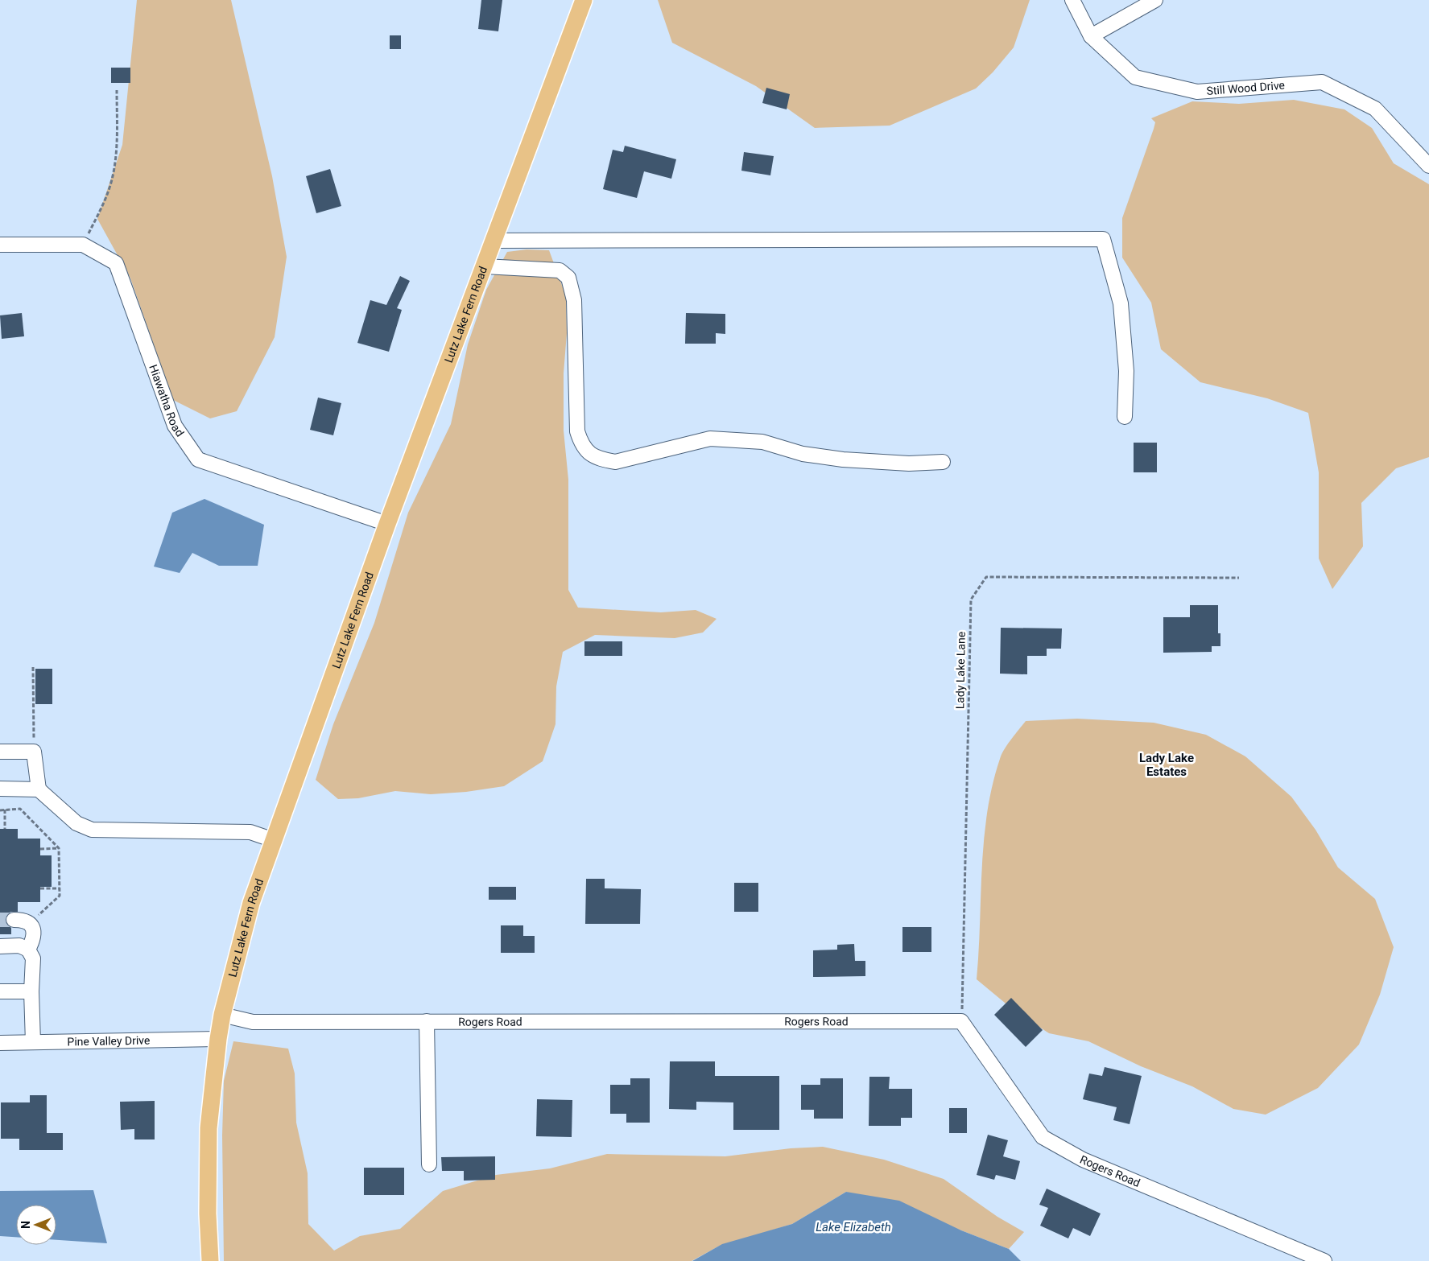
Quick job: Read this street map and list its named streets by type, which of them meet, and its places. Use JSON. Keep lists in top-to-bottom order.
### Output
{
  "streets": {
    "main road": ["Lutz Lake Fern Road"],
    "street": [
      "Still Wood Drive",
      "Hiawatha Road",
      "Rogers Road",
      "Pine Valley Drive"
    ],
    "path": ["Lady Lake Lane"]
  },
  "crossings": [
    ["Lutz Lake Fern Road", "Hiawatha Road"],
    ["Lutz Lake Fern Road", "Rogers Road"],
    ["Lutz Lake Fern Road", "Pine Valley Drive"],
    ["Lady Lake Lane", "Rogers Road"]
  ],
  "districts": ["Lady Lake Estates"],
  "water": ["Lake Elizabeth"],
  "north": "left"
}
